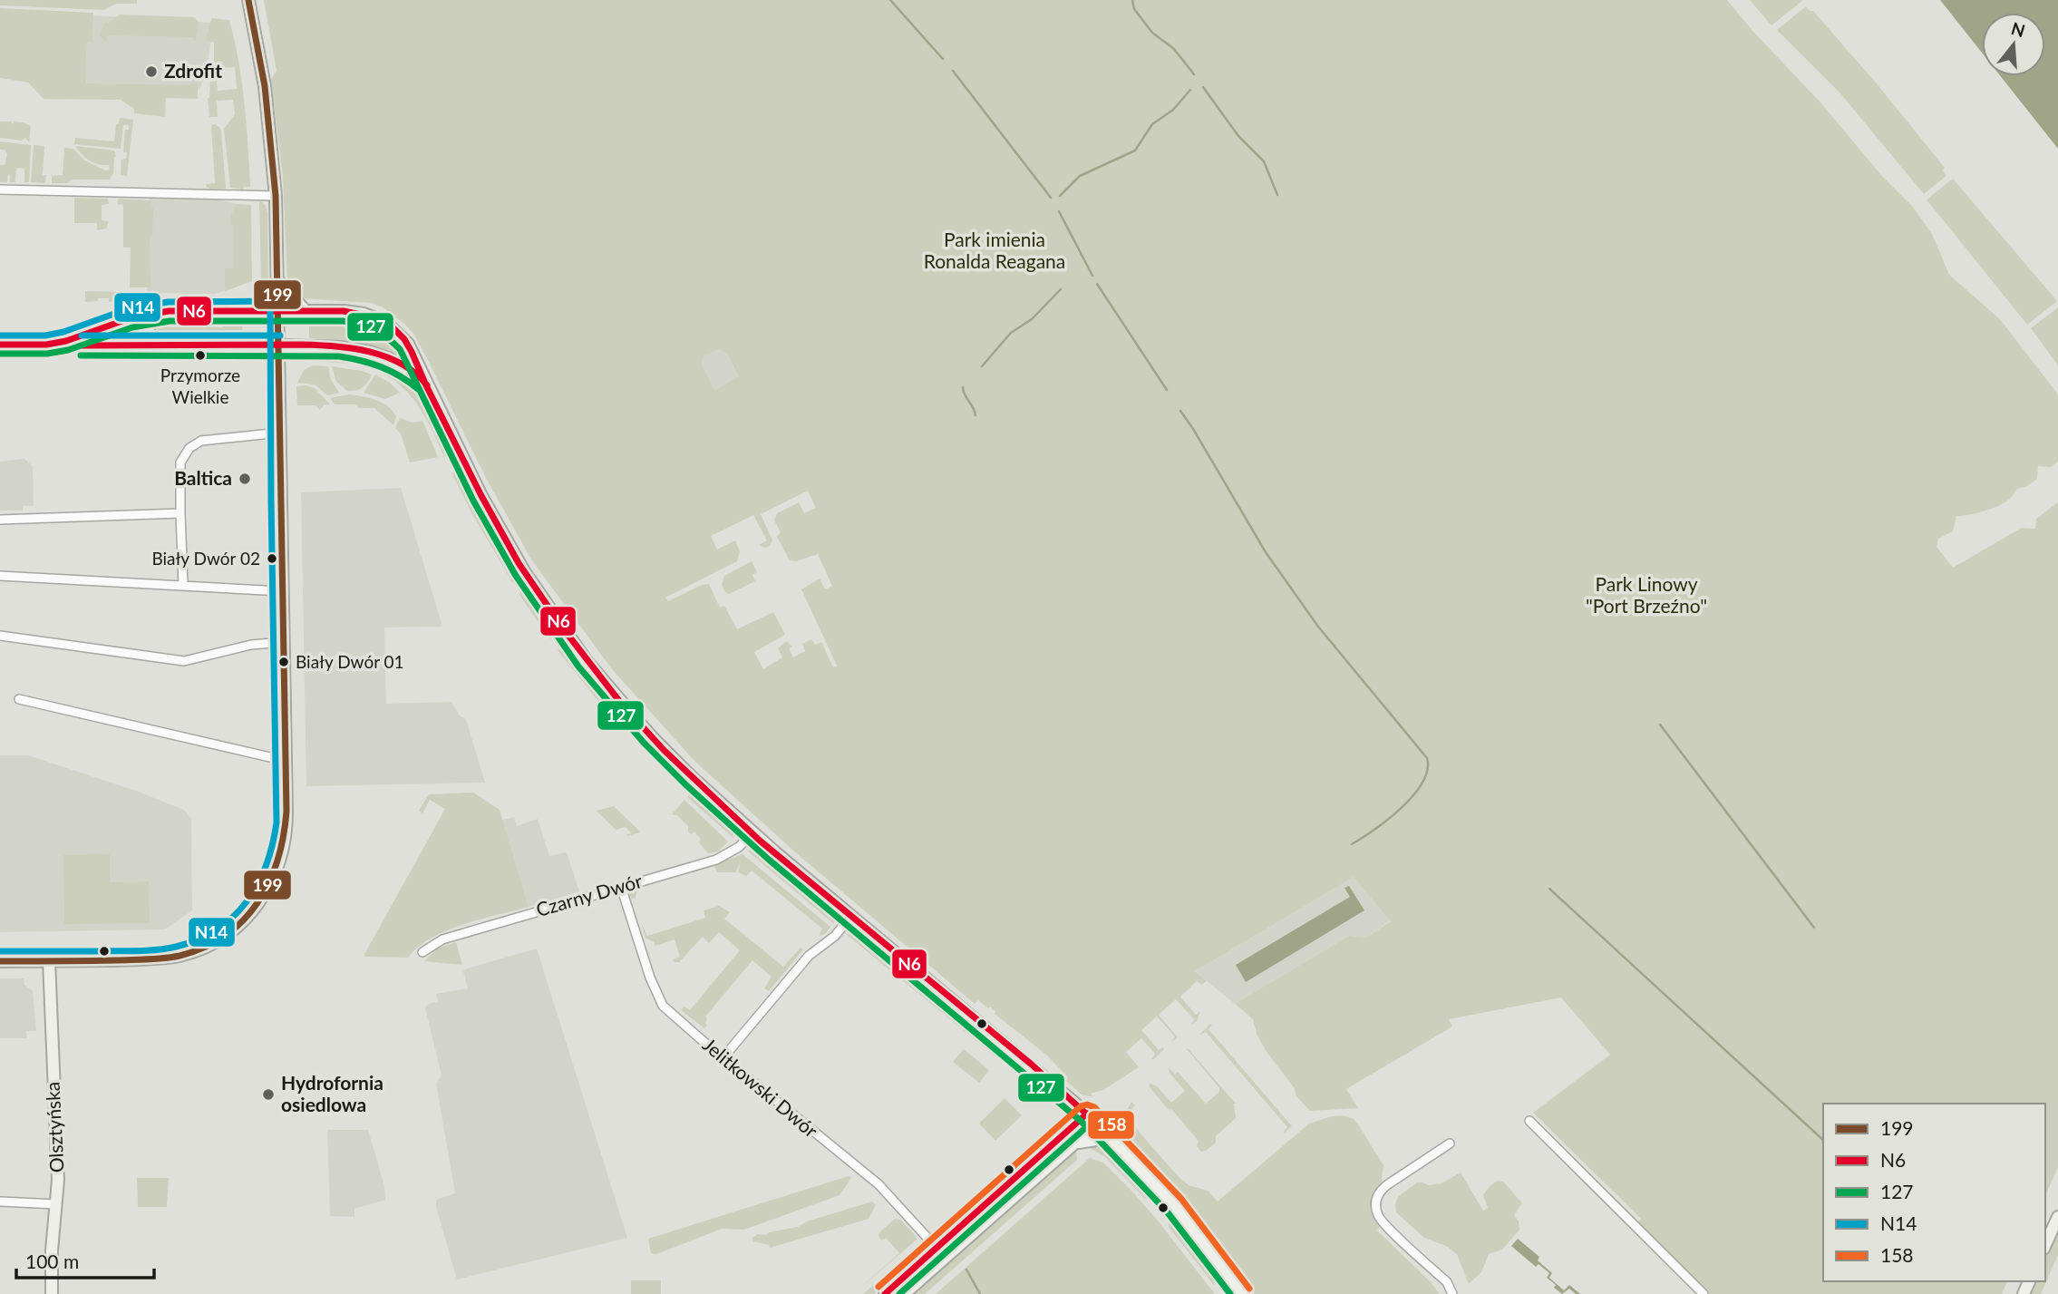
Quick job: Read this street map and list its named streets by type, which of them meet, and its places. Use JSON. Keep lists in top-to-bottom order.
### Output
{
  "streets": {
    "main road": ["Olsztyńska"],
    "street": ["Czarny Dwór", "Jelitkowski Dwór"]
  },
  "crossings": [
    ["Czarny Dwór", "Jelitkowski Dwór"]
  ],
  "parks": ["Park imienia Ronalda Reagana", "Park Linowy \"Port Brzeźno\""],
  "places": [
    "Zdrofit",
    "Przymorze Wielkie",
    "Baltica",
    "Biały Dwór 02",
    "Biały Dwór 01",
    "Hydrofornia osiedlowa"
  ],
  "lines": [
    "transit line 199",
    "transit line N14",
    "transit line N6",
    "transit line 127",
    "transit line 158"
  ],
  "legend": [
    "199",
    "N6",
    "127",
    "N14",
    "158"
  ],
  "scale_bar": "100 m",
  "north": "top"
}
